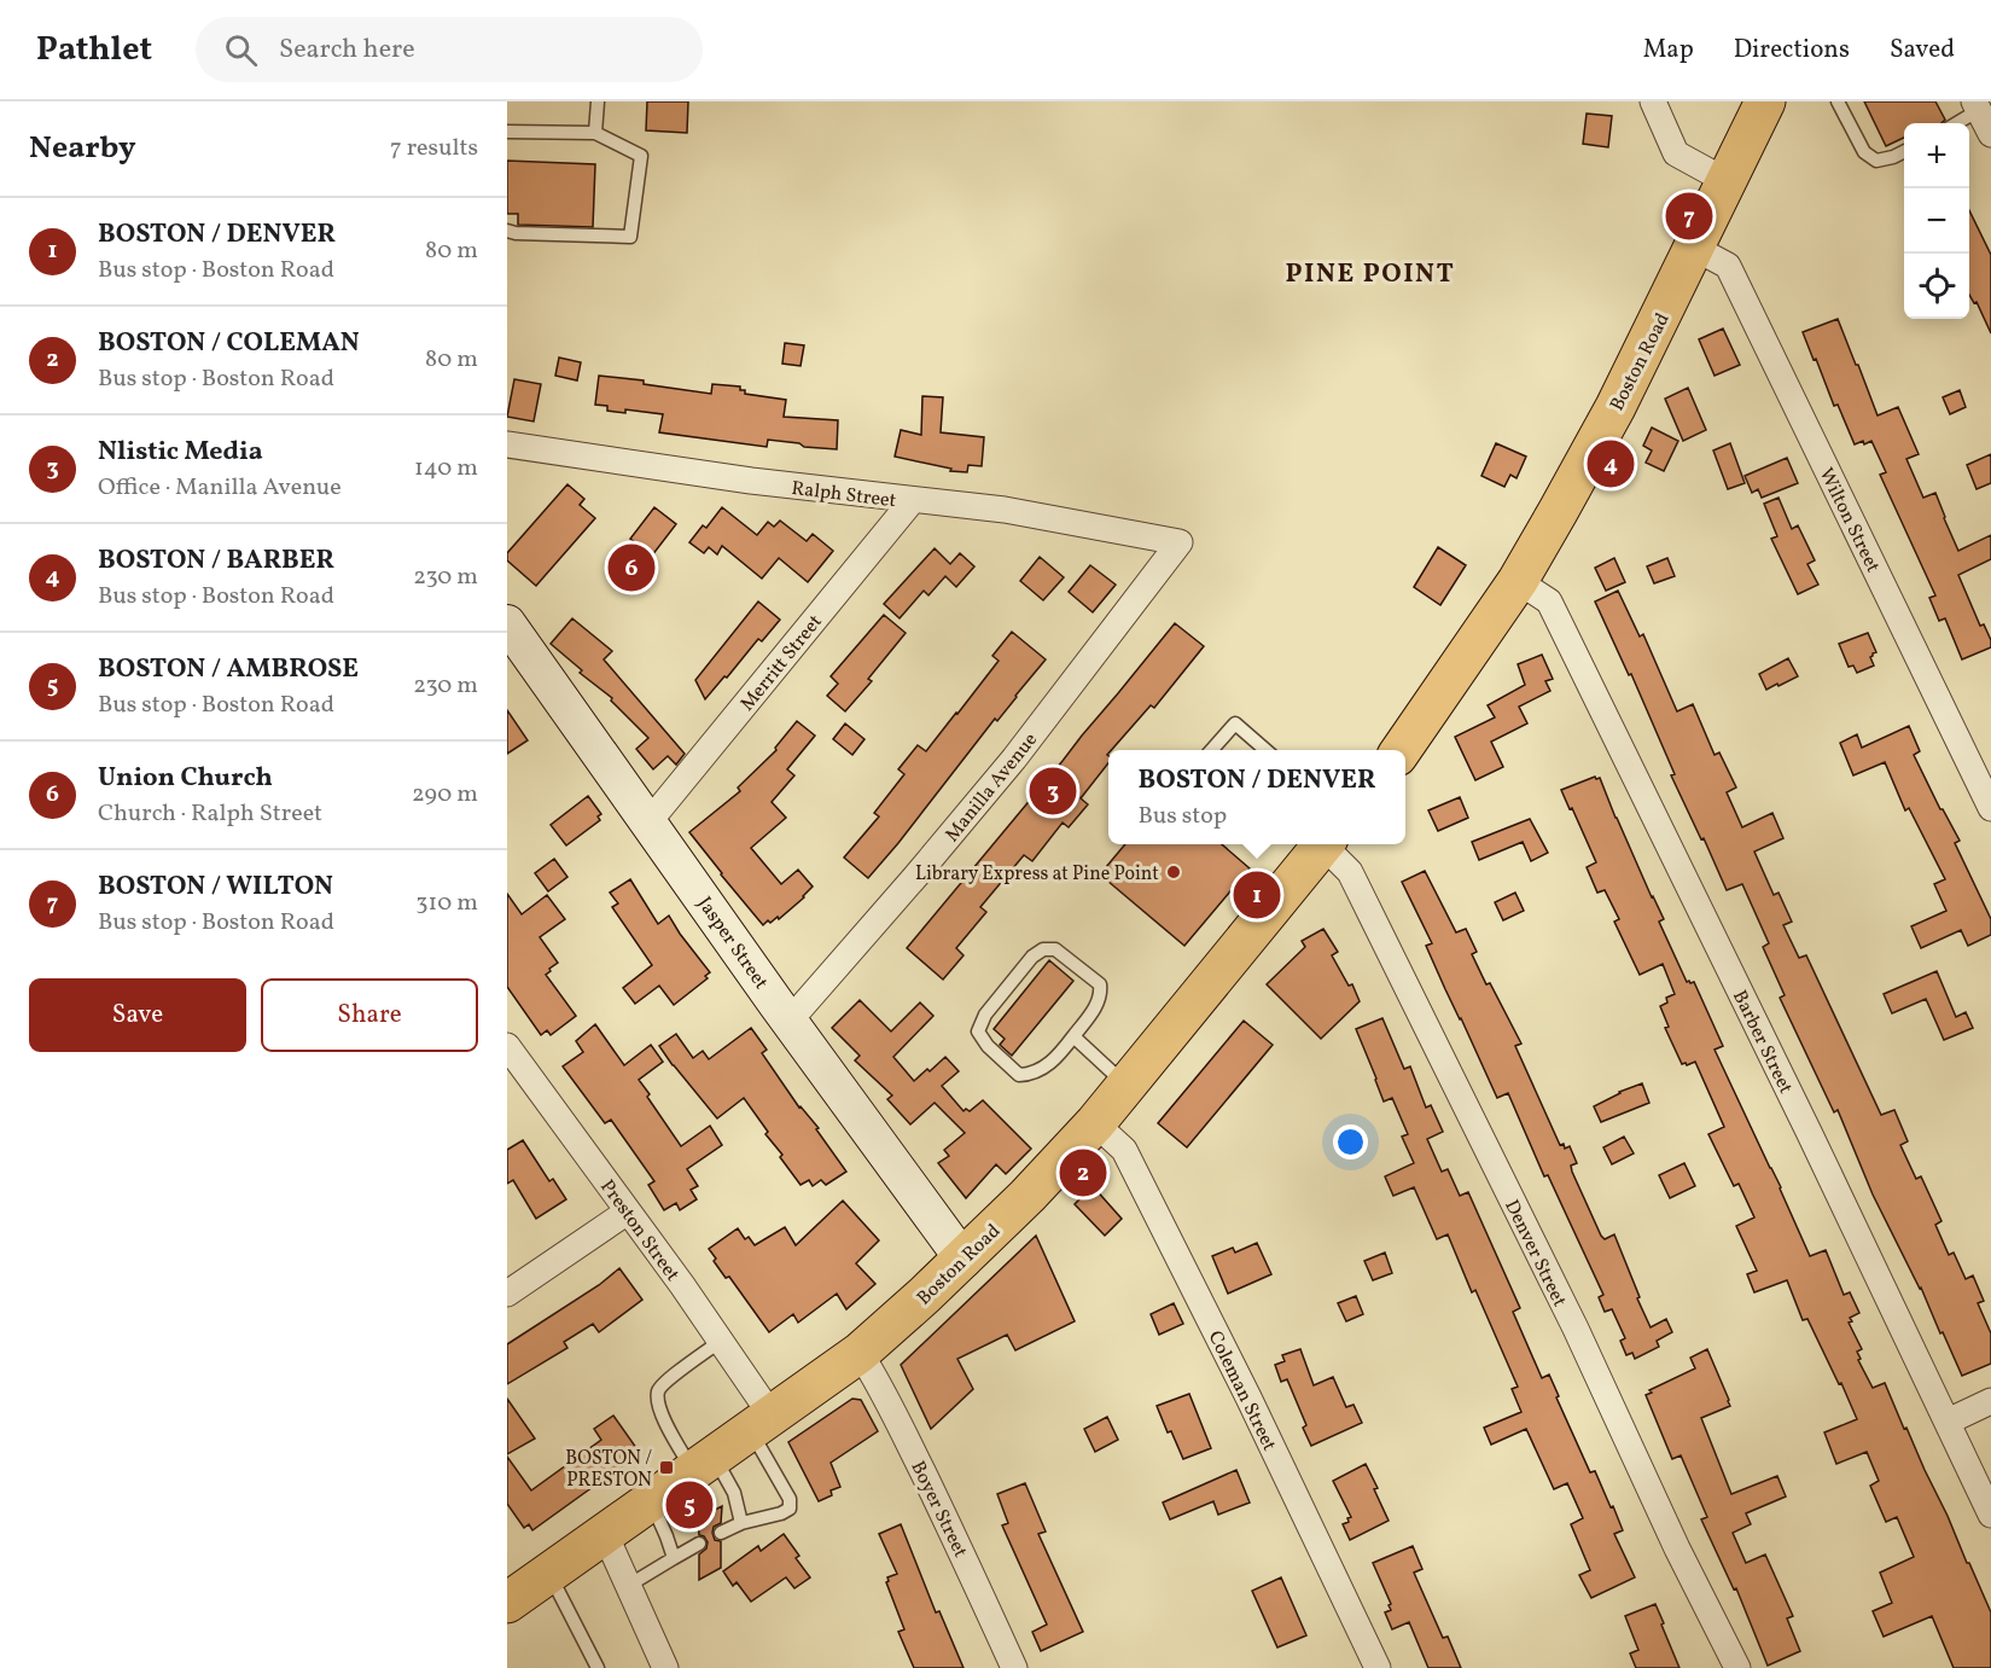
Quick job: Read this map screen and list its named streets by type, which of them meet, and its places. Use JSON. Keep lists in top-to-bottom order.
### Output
{
  "streets": {
    "main road": ["Boston Road", "Jasper Street"],
    "street": [
      "Ralph Street",
      "Wilton Street",
      "Merritt Street",
      "Manilla Avenue",
      "Barber Street",
      "Preston Street",
      "Denver Street",
      "Coleman Street",
      "Boyer Street"
    ]
  },
  "crossings": [
    ["Boston Road", "Wilton Street"],
    ["Boston Road", "Jasper Street"],
    ["Boston Road", "Barber Street"],
    ["Boston Road", "Preston Street"],
    ["Boston Road", "Coleman Street"],
    ["Boston Road", "Boyer Street"],
    ["Ralph Street", "Merritt Street"],
    ["Ralph Street", "Manilla Avenue"],
    ["Merritt Street", "Jasper Street"],
    ["Manilla Avenue", "Jasper Street"]
  ],
  "districts": ["PINE POINT"],
  "places": {
    "other": ["Library Express at Pine Point"],
    "transit": ["BOSTON / PRESTON"]
  },
  "page": {
    "header": "Pathlet",
    "search": "Search here",
    "nav": ["Map", "Directions", "Saved"],
    "heading": ["Nearby", "7 results"],
    "map_buttons": ["+", "−"],
    "pins": [
      "7",
      "4",
      "6",
      "3",
      "1",
      "2",
      "5"
    ],
    "list": [
      {
        "mark": "1",
        "name": "BOSTON / DENVER",
        "note": "Bus stop · Boston Road",
        "value": "80 m"
      },
      {
        "mark": "2",
        "name": "BOSTON / COLEMAN",
        "note": "Bus stop · Boston Road",
        "value": "80 m"
      },
      {
        "mark": "3",
        "name": "Nlistic Media",
        "note": "Office · Manilla Avenue",
        "value": "140 m"
      },
      {
        "mark": "4",
        "name": "BOSTON / BARBER",
        "note": "Bus stop · Boston Road",
        "value": "230 m"
      },
      {
        "mark": "5",
        "name": "BOSTON / AMBROSE",
        "note": "Bus stop · Boston Road",
        "value": "230 m"
      },
      {
        "mark": "6",
        "name": "Union Church",
        "note": "Church · Ralph Street",
        "value": "290 m"
      },
      {
        "mark": "7",
        "name": "BOSTON / WILTON",
        "note": "Bus stop · Boston Road",
        "value": "310 m"
      }
    ],
    "popup": ["BOSTON / DENVER", "Bus stop"],
    "buttons": ["Save", "Share"]
  }
}
